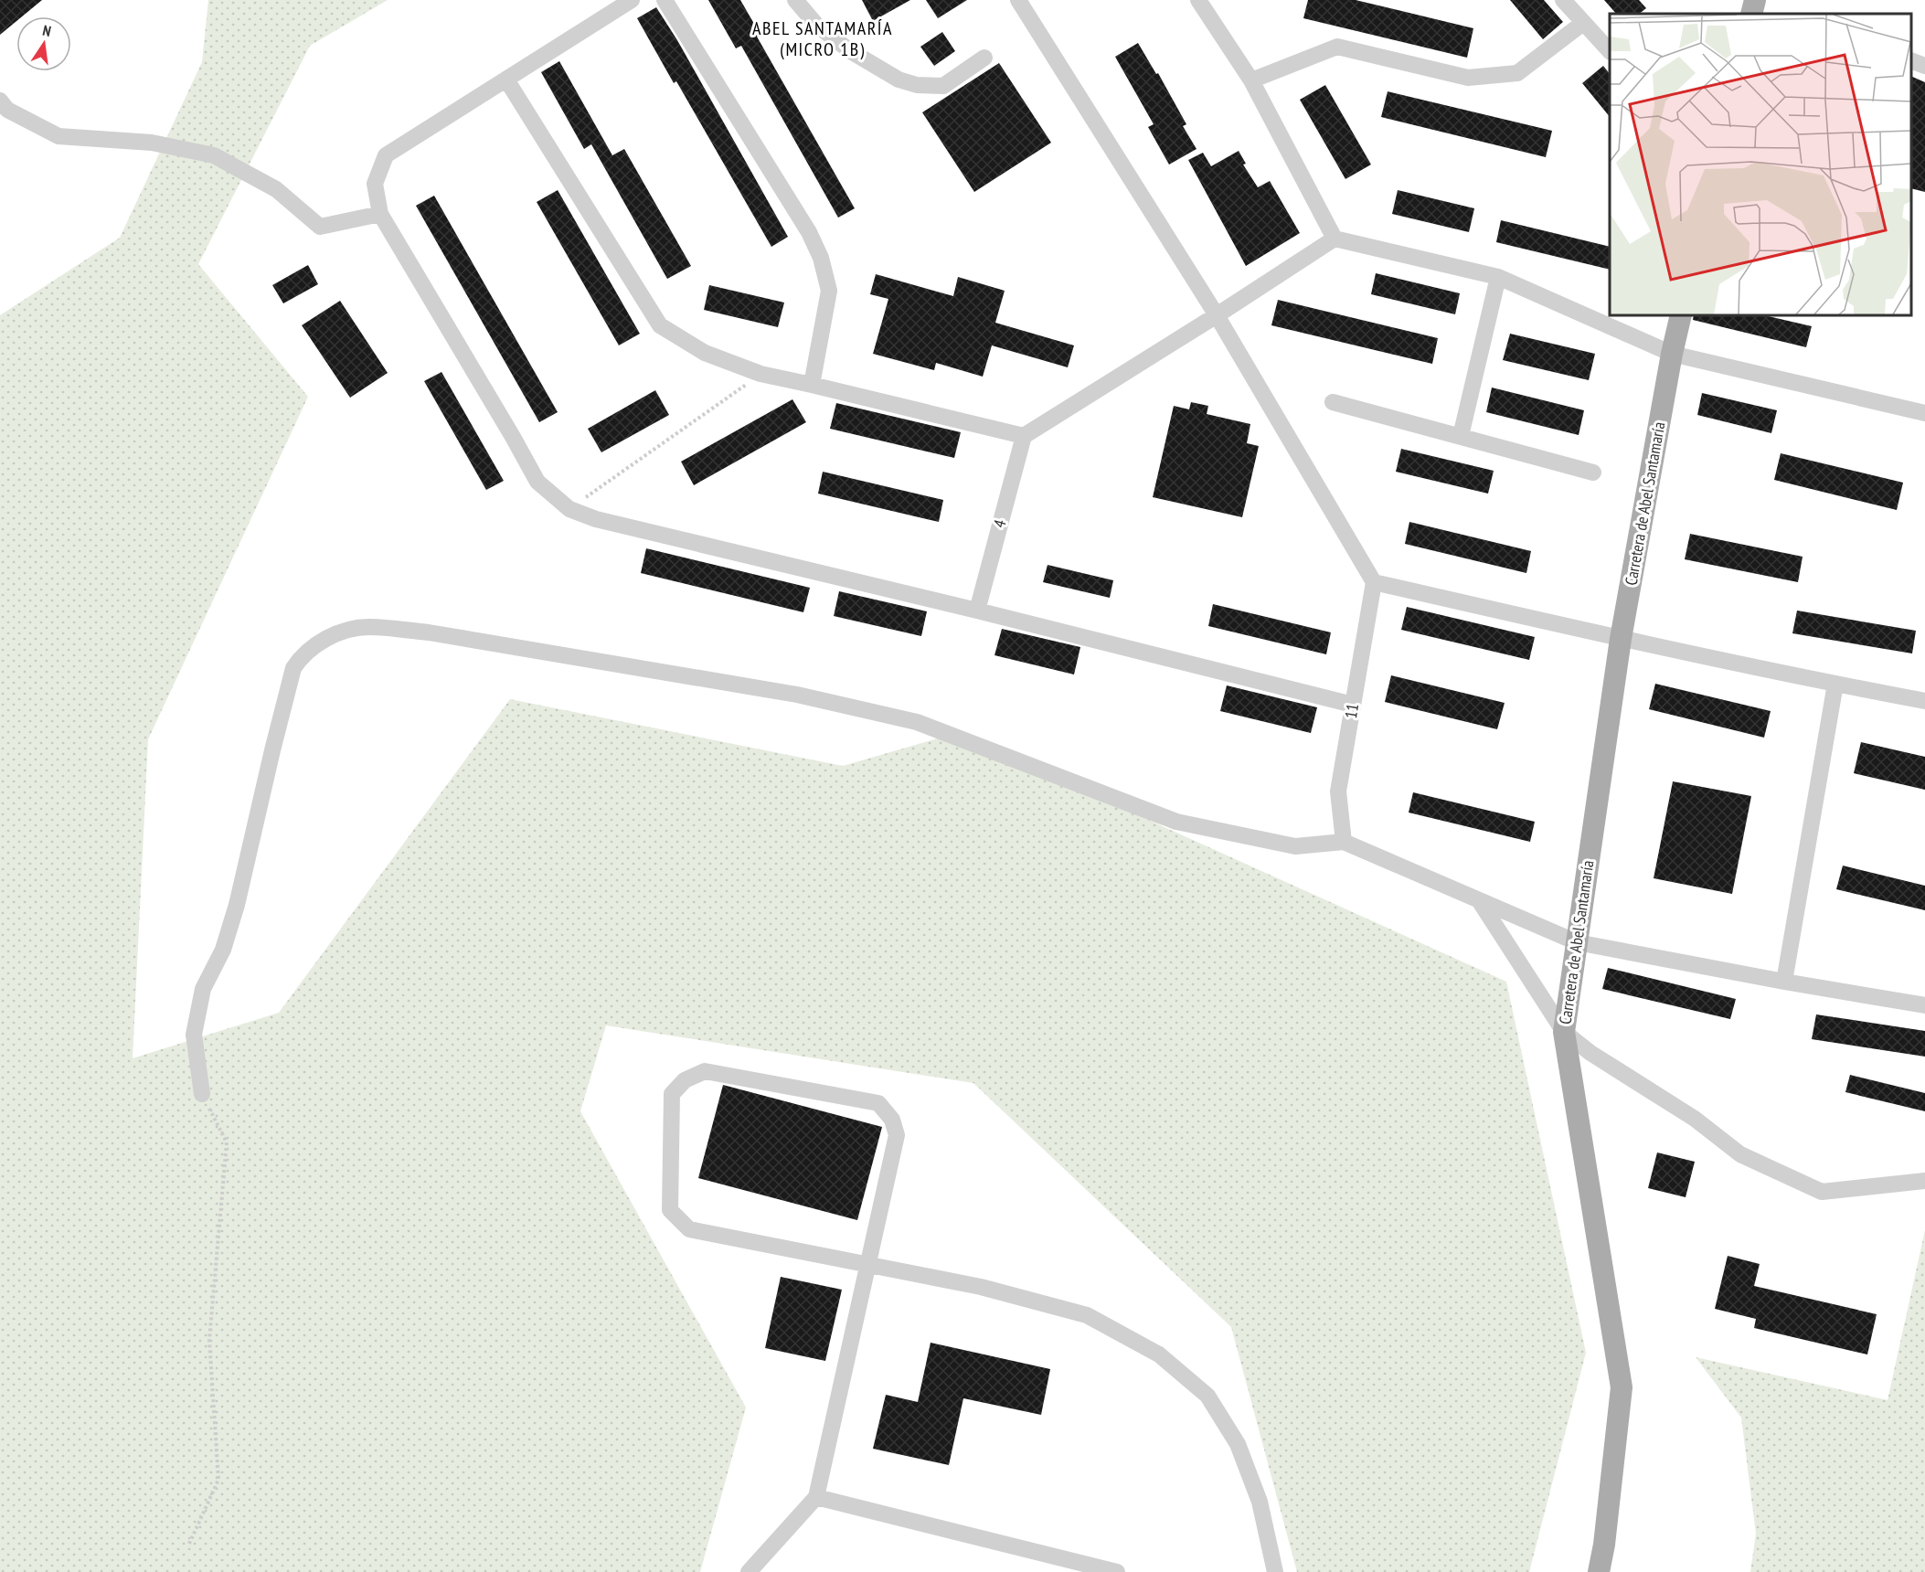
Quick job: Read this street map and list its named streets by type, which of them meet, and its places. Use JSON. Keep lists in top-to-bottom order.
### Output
{
  "streets": {
    "main road": ["Carretera de Abel Santamaría"],
    "street": ["4", "11"]
  },
  "districts": ["ABEL SANTAMARÍA (MICRO 1B)"],
  "north": "top"
}
